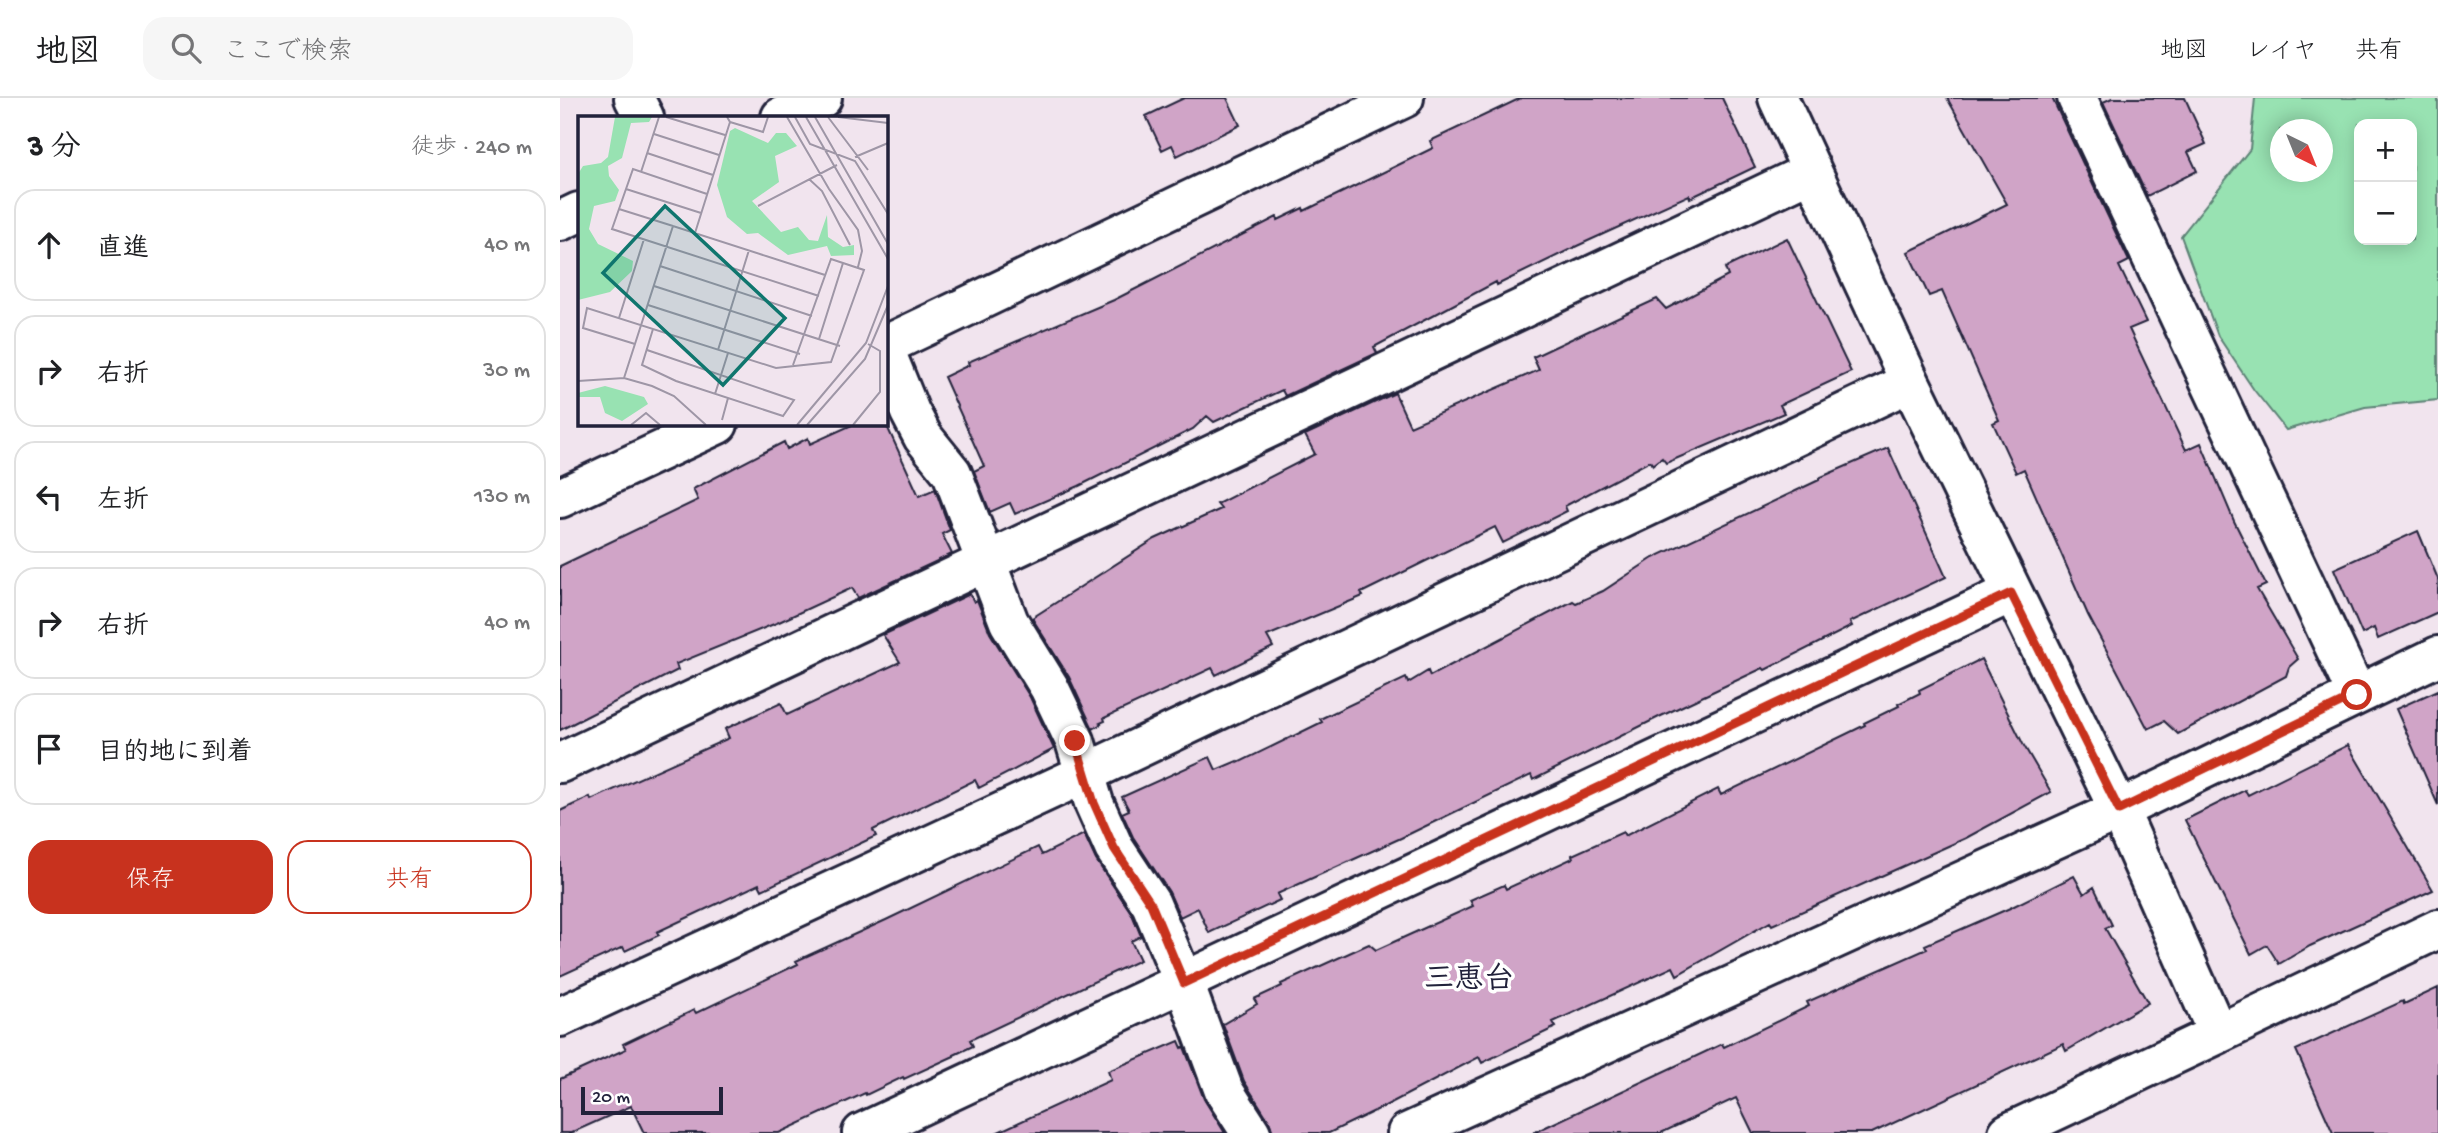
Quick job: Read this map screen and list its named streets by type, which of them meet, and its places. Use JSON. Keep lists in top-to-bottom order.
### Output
{
  "districts": ["三恵台"],
  "scale_bar": "20 m",
  "north": "bottom right",
  "page": {
    "header": "地図",
    "search": "ここで検索",
    "nav": ["地図", "レイヤ", "共有"],
    "heading": ["3 分", "徒歩 · 240 m"],
    "map_buttons": ["+", "−"],
    "list": [
      ["直進", "40 m"],
      ["右折", "30 m"],
      ["左折", "130 m"],
      ["右折", "40 m"],
      "目的地に到着"
    ],
    "buttons": ["保存", "共有"],
    "scale": "20 m"
  }
}
